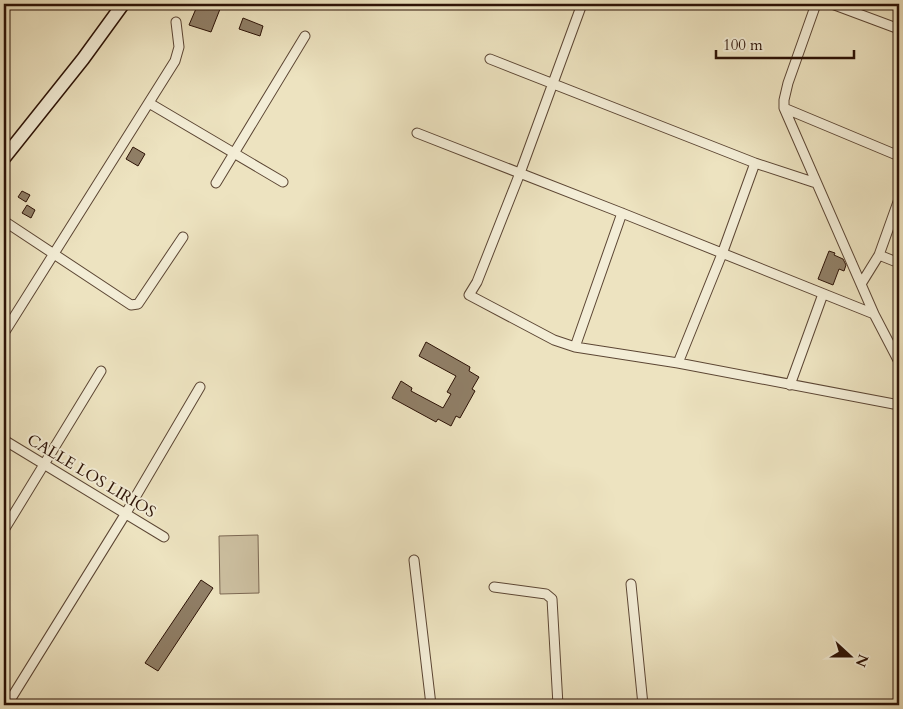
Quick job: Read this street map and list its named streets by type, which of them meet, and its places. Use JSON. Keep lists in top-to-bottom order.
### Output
{
  "streets": {
    "street": ["CALLE LOS LIRIOS"]
  },
  "scale_bar": "100 m",
  "north": "right"
}
